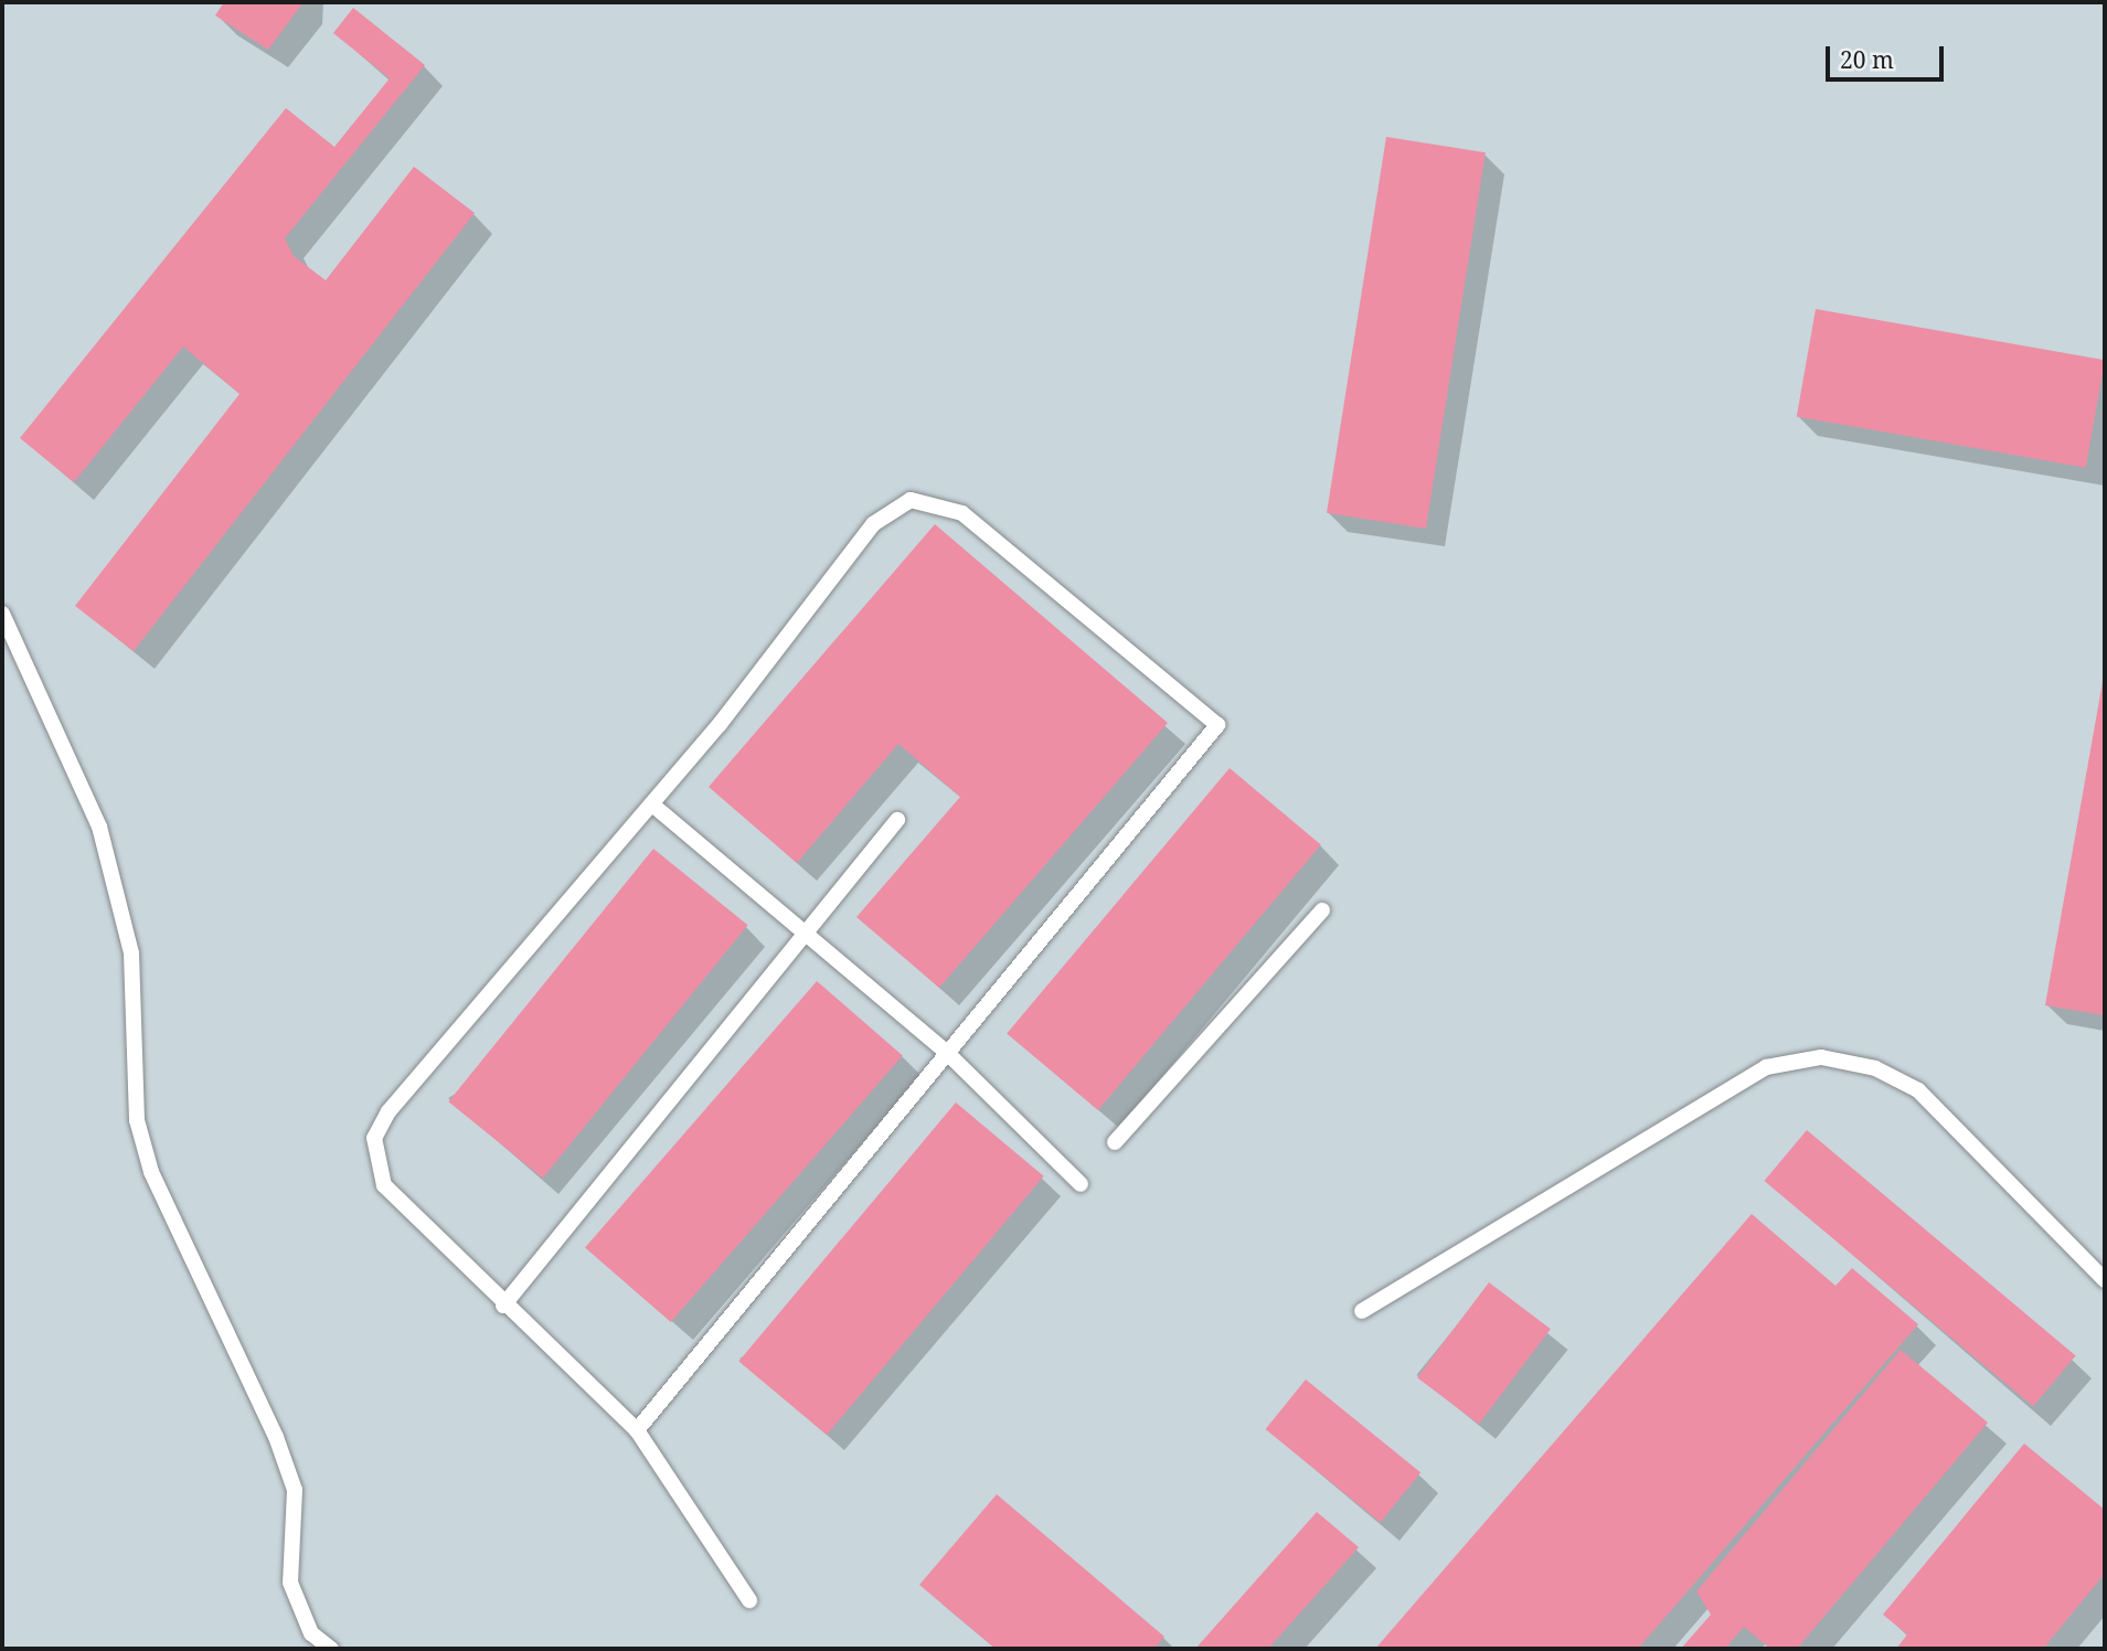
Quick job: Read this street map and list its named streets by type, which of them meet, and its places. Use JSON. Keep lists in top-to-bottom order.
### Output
{
  "scale_bar": "20 m"
}
